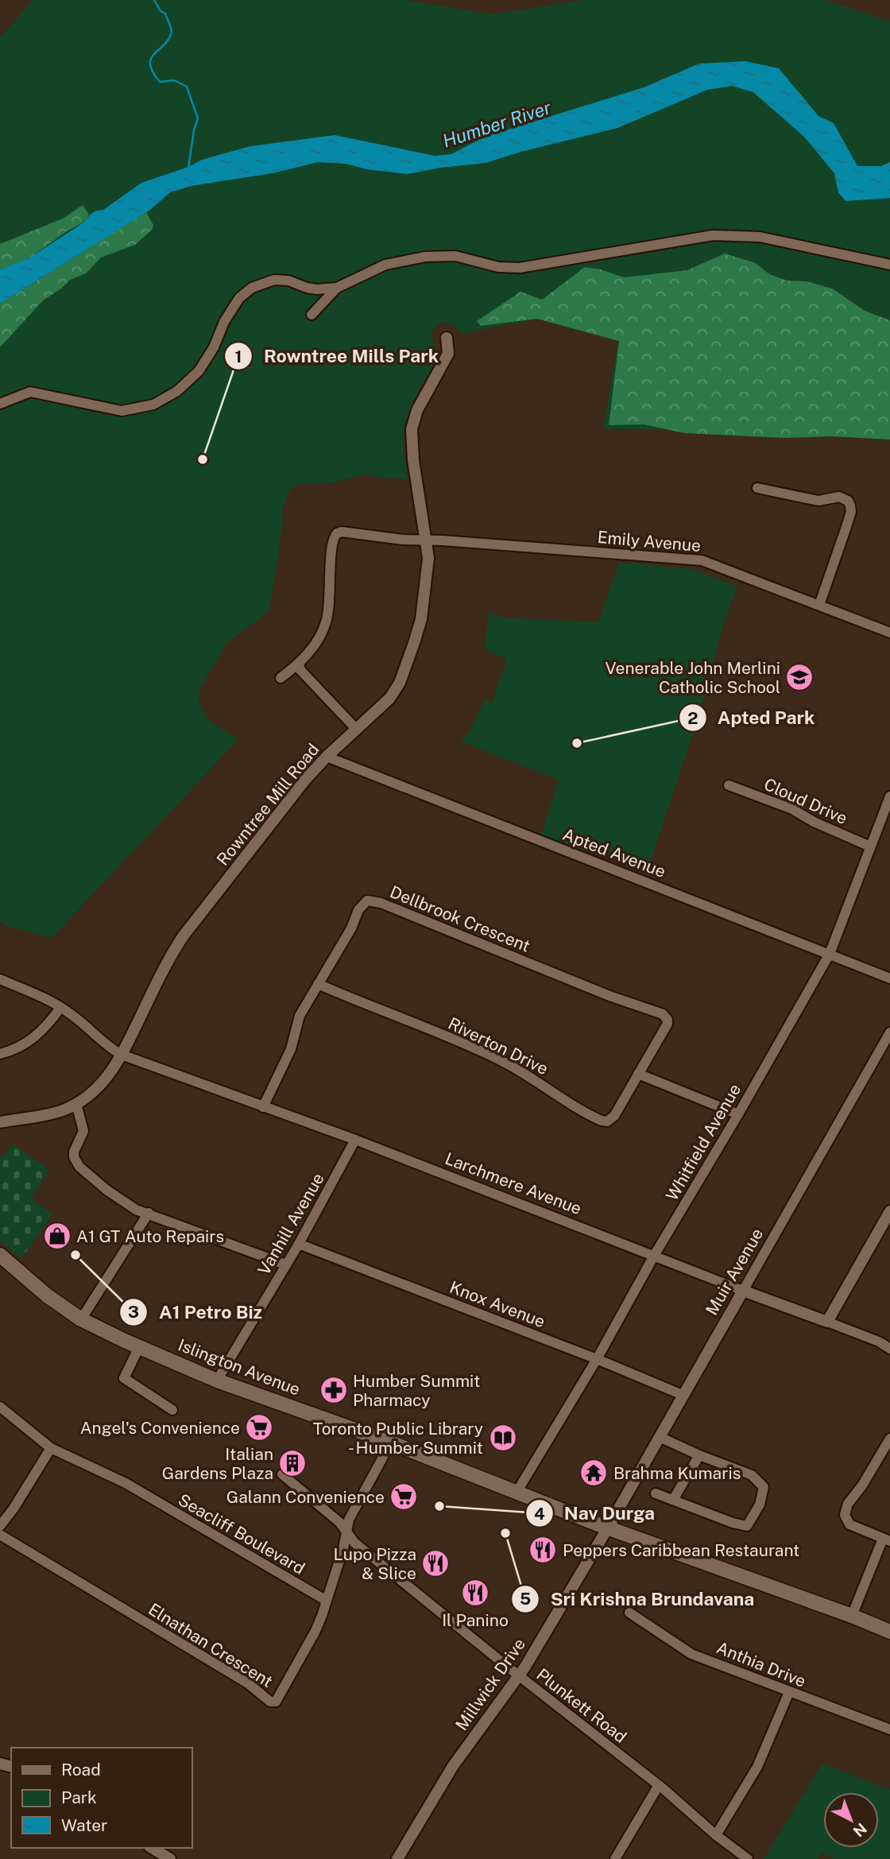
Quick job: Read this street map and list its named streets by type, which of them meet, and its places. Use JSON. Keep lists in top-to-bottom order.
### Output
{
  "streets": {
    "main road": ["Islington Avenue"],
    "street": [
      "Emily Avenue",
      "Cloud Drive",
      "Rowntree Mill Road",
      "Apted Avenue",
      "Dellbrook Crescent",
      "Riverton Drive",
      "Whitfield Avenue",
      "Larchmere Avenue",
      "Vanhill Avenue",
      "Muir Avenue",
      "Knox Avenue",
      "Seacliff Boulevard",
      "Elnathan Crescent",
      "Anthia Drive",
      "Millwick Drive",
      "Plunkett Road"
    ]
  },
  "crossings": [
    ["Emily Avenue", "Rowntree Mill Road"],
    ["Cloud Drive", "Whitfield Avenue"],
    ["Rowntree Mill Road", "Apted Avenue"],
    ["Rowntree Mill Road", "Larchmere Avenue"],
    ["Apted Avenue", "Whitfield Avenue"],
    ["Dellbrook Crescent", "Riverton Drive"],
    ["Dellbrook Crescent", "Larchmere Avenue"],
    ["Whitfield Avenue", "Larchmere Avenue"],
    ["Whitfield Avenue", "Knox Avenue"],
    ["Whitfield Avenue", "Islington Avenue"],
    ["Larchmere Avenue", "Vanhill Avenue"],
    ["Larchmere Avenue", "Muir Avenue"],
    ["Vanhill Avenue", "Knox Avenue"],
    ["Vanhill Avenue", "Islington Avenue"],
    ["Muir Avenue", "Knox Avenue"],
    ["Muir Avenue", "Islington Avenue"],
    ["Muir Avenue", "Millwick Drive"],
    ["Islington Avenue", "Elnathan Crescent"],
    ["Islington Avenue", "Millwick Drive"],
    ["Seacliff Boulevard", "Elnathan Crescent"],
    ["Elnathan Crescent", "Plunkett Road"],
    ["Millwick Drive", "Plunkett Road"]
  ],
  "water": ["Humber River"],
  "places": {
    "other": [
      "Rowntree Mills Park",
      "Apted Park",
      "A1 Petro Biz",
      "Nav Durga",
      "Sri Krishna Brundavana"
    ],
    "school or university": ["Venerable John Merlini Catholic School"],
    "shop": ["A1 GT Auto Repairs"],
    "pharmacy": ["Humber Summit Pharmacy"],
    "supermarket": ["Angel's Convenience", "Galann Convenience"],
    "library": ["Toronto Public Library - Humber Summit"],
    "building": ["Italian Gardens Plaza"],
    "temple": ["Brahma Kumaris"],
    "restaurant": ["Peppers Caribbean Restaurant", "Lupo Pizza & Slice", "Il Panino"]
  },
  "legend": ["Road", "Park", "Water"],
  "north": "bottom right"
}
